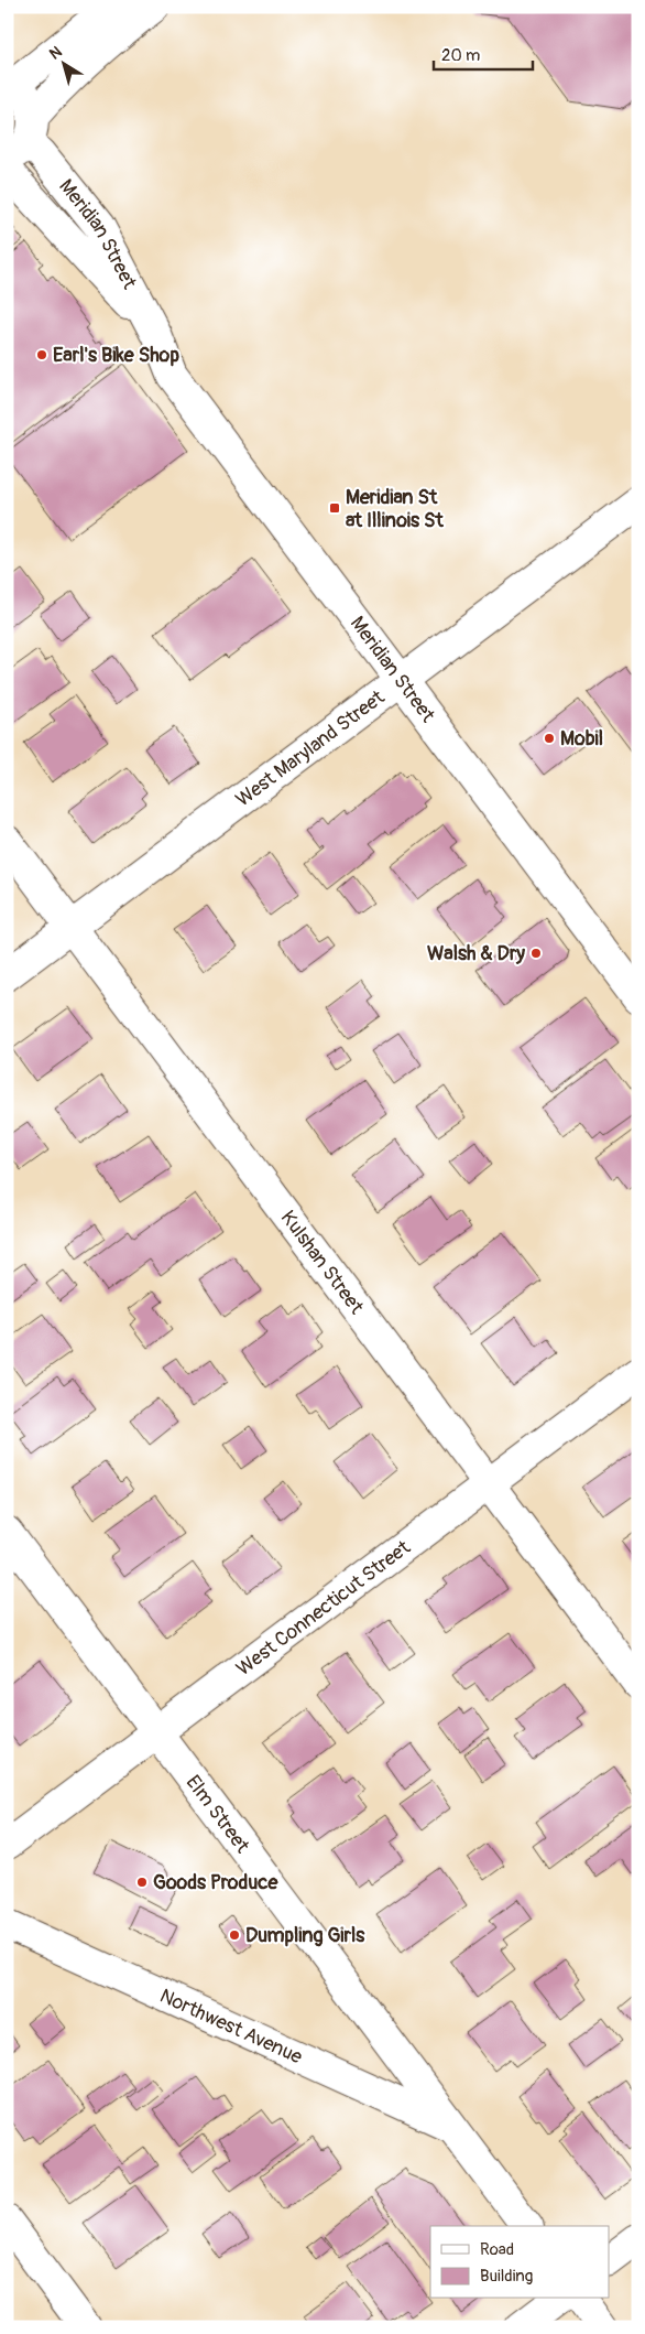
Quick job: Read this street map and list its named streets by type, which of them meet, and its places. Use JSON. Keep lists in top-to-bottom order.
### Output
{
  "streets": {
    "street": [
      "Meridian Street",
      "West Maryland Street",
      "Kulshan Street",
      "West Connecticut Street",
      "Elm Street",
      "Northwest Avenue"
    ]
  },
  "crossings": [
    ["Meridian Street", "West Maryland Street"],
    ["West Maryland Street", "Kulshan Street"],
    ["Kulshan Street", "West Connecticut Street"],
    ["West Connecticut Street", "Elm Street"],
    ["Elm Street", "Northwest Avenue"]
  ],
  "places": {
    "other": [
      "Earl's Bike Shop",
      "Mobil",
      "Walsh & Dry",
      "Goods Produce",
      "Dumpling Girls"
    ],
    "transit": ["Meridian St at Illinois St"]
  },
  "legend": ["Road", "Building"],
  "scale_bar": "20 m",
  "north": "top left"
}
